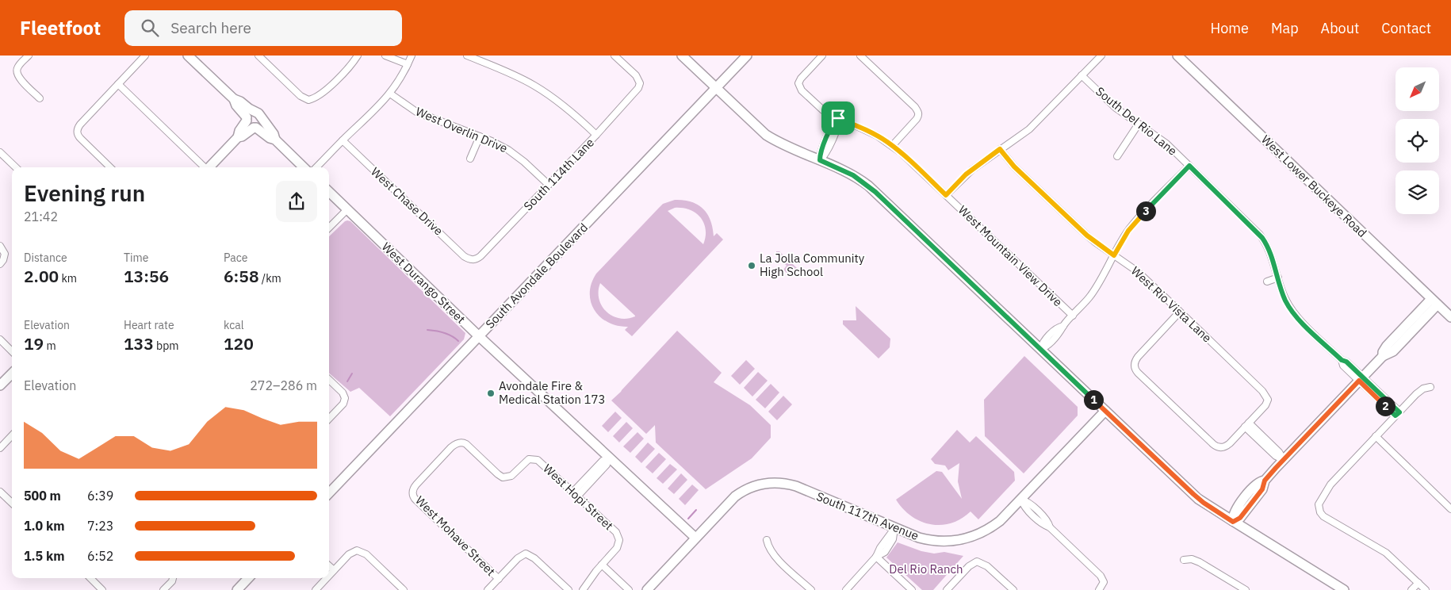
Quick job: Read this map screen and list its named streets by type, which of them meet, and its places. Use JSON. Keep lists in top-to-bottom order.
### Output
{
  "streets": {
    "street": [
      "South Del Rio Lane",
      "West Overlin Drive",
      "South 114th Lane",
      "West Lower Buckeye Road",
      "West Chase Drive",
      "West Mountain View Drive",
      "South Avondale Boulevard",
      "West Durango Street",
      "West Rio Vista Lane",
      "West Hopi Street",
      "South 117th Avenue",
      "West Mohave Street"
    ]
  },
  "crossings": [
    ["West Overlin Drive", "South 114th Lane"],
    ["South 114th Lane", "West Chase Drive"],
    ["South Avondale Boulevard", "West Durango Street"],
    ["West Durango Street", "South 117th Avenue"],
    ["West Hopi Street", "West Mohave Street"]
  ],
  "parks": ["Del Rio Ranch"],
  "places": ["La Jolla Community High School", "Avondale Fire & Medical Station 173"],
  "north": "bottom left",
  "page": {
    "header": "Fleetfoot",
    "search": "Search here",
    "nav": [
      "Home",
      "Map",
      "About",
      "Contact"
    ],
    "heading": ["Evening run", "21:42"],
    "pins": ["3", "1", "2"],
    "stats": [
      ["Distance", "2.00 km"],
      ["Time", "13:56"],
      ["Pace", "6:58 /km"],
      ["Elevation", "19 m"],
      ["Heart rate", "133 bpm"],
      ["kcal", "120"]
    ],
    "chart": ["Elevation", "272–286 m"],
    "list": [
      {
        "name": "500 m",
        "note": "6:39"
      },
      {
        "name": "1.0 km",
        "note": "7:23"
      },
      {
        "name": "1.5 km",
        "note": "6:52"
      }
    ]
  }
}
